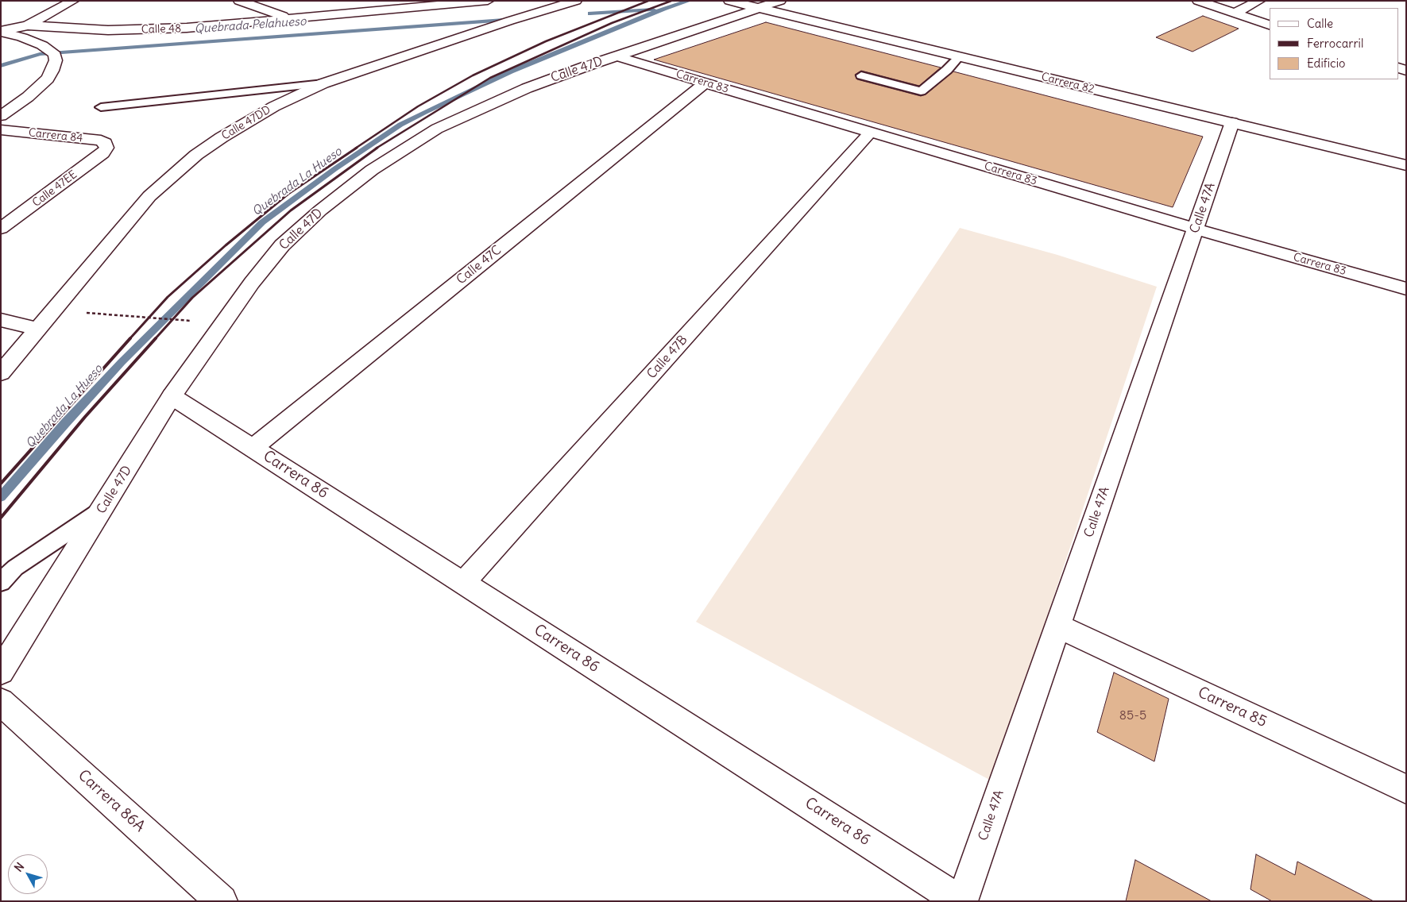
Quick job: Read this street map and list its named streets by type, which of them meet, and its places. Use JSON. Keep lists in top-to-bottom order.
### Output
{
  "streets": {
    "street": [
      "Calle 48",
      "Calle 47D",
      "Carrera 83",
      "Carrera 82",
      "Calle 47DD",
      "Carrera 84",
      "Calle 47EE",
      "Calle 47A",
      "Calle 47C",
      "Calle 47B",
      "Carrera 86",
      "Carrera 85",
      "Carrera 86A"
    ]
  },
  "crossings": [
    ["Calle 47D", "Carrera 83"],
    ["Calle 47D", "Carrera 82"],
    ["Calle 47D", "Carrera 86"],
    ["Carrera 83", "Calle 47A"],
    ["Carrera 83", "Calle 47C"],
    ["Carrera 83", "Calle 47B"],
    ["Carrera 82", "Calle 47A"],
    ["Carrera 84", "Calle 47EE"],
    ["Calle 47A", "Carrera 86"],
    ["Calle 47A", "Carrera 85"],
    ["Calle 47C", "Carrera 86"],
    ["Calle 47B", "Carrera 86"]
  ],
  "water": ["Quebrada Pelahueso", "Quebrada La Hueso"],
  "house_numbers": ["85-5"],
  "legend": ["Calle", "Ferrocarril", "Edificio"],
  "north": "top left"
}
